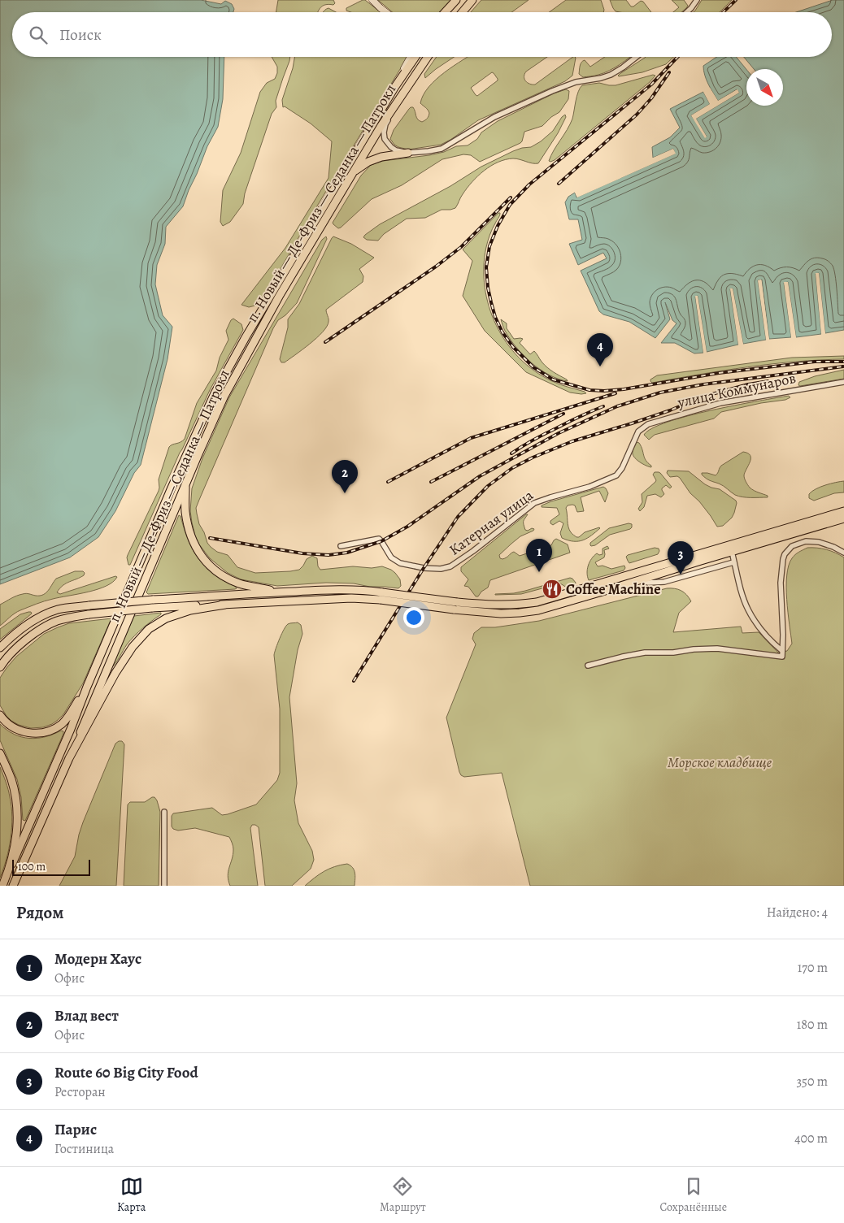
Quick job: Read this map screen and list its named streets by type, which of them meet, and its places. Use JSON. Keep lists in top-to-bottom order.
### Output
{
  "streets": {
    "main road": ["п. Новый — Де-Фриз — Седанка — Патрокл"],
    "street": ["улица Коммунаров", "Катерная улица"]
  },
  "crossings": [
    ["улица Коммунаров", "Катерная улица"]
  ],
  "parks": ["Морское кладбище"],
  "places": {
    "restaurant": ["Coffee Machine"]
  },
  "scale_bar": "100 m",
  "north": "bottom right",
  "page": {
    "search": "Поиск",
    "pins": [
      "4",
      "2",
      "1",
      "3"
    ],
    "scale": "100 m",
    "heading": ["Рядом", "Найдено: 4"],
    "list": [
      {
        "mark": "1",
        "name": "Модерн Хаус",
        "note": "Офис",
        "value": "170 m"
      },
      {
        "mark": "2",
        "name": "Влад вест",
        "note": "Офис",
        "value": "180 m"
      },
      {
        "mark": "3",
        "name": "Route 60 Big City Food",
        "note": "Ресторан",
        "value": "350 m"
      },
      {
        "mark": "4",
        "name": "Парис",
        "note": "Гостиница",
        "value": "400 m"
      }
    ],
    "nav": ["Карта", "Маршрут", "Сохранённые"]
  }
}
